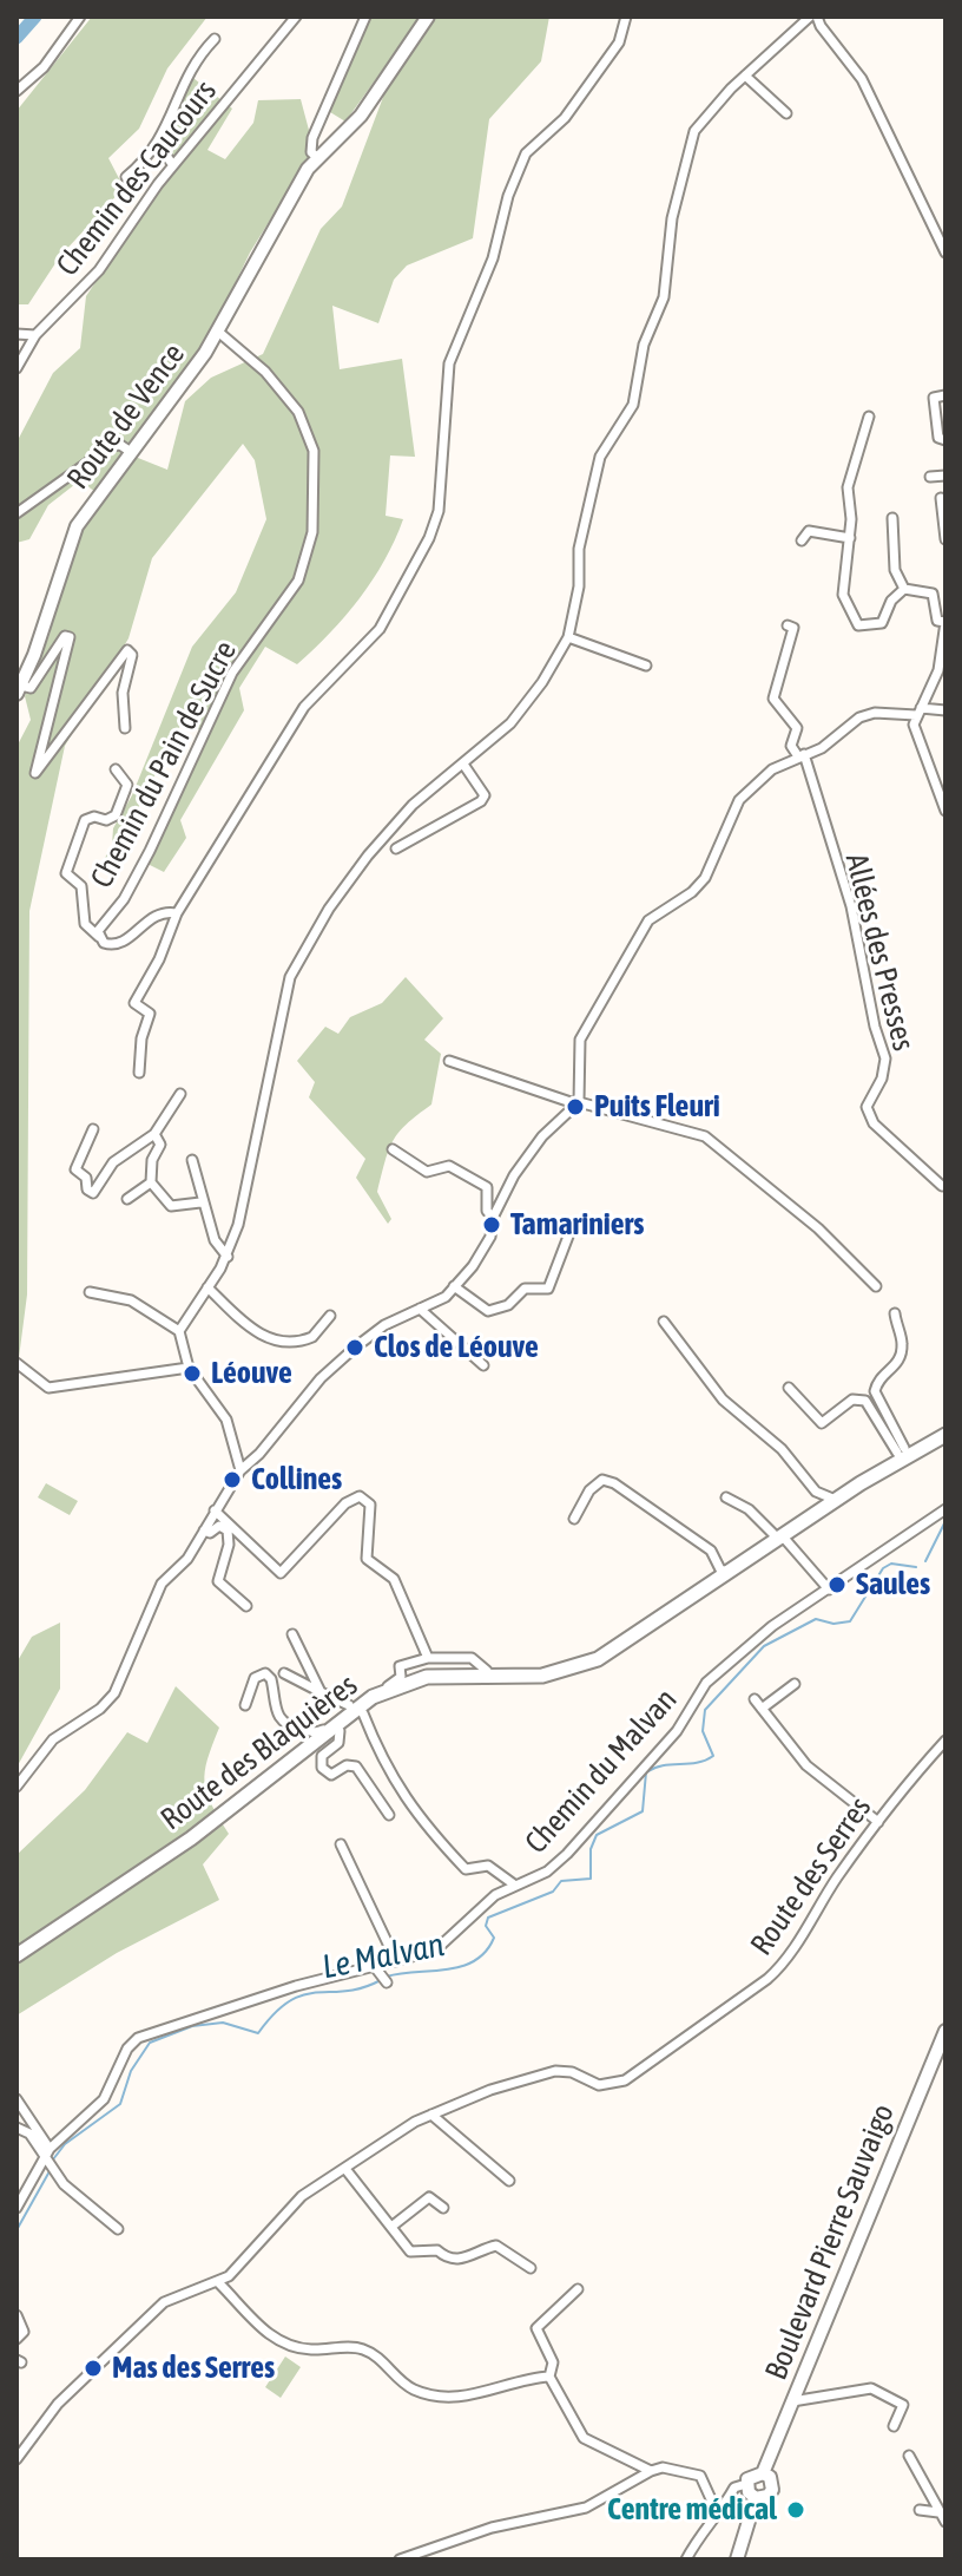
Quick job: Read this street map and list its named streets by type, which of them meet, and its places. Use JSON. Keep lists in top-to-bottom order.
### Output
{
  "streets": {
    "main road": ["Route de Vence", "Route des Blaquières", "Boulevard Pierre Sauvaigo"],
    "street": [
      "Chemin des Caucours",
      "Chemin du Pain de Sucre",
      "Allées des Presses",
      "Chemin du Malvan",
      "Route des Serres"
    ]
  },
  "crossings": [
    ["Route de Vence", "Chemin du Pain de Sucre"]
  ],
  "water": ["Le Malvan"],
  "places": [
    "Puits Fleuri",
    "Tamariniers",
    "Clos de Léouve",
    "Léouve",
    "Collines",
    "Saules",
    "Mas des Serres",
    "Centre médical"
  ]
}
